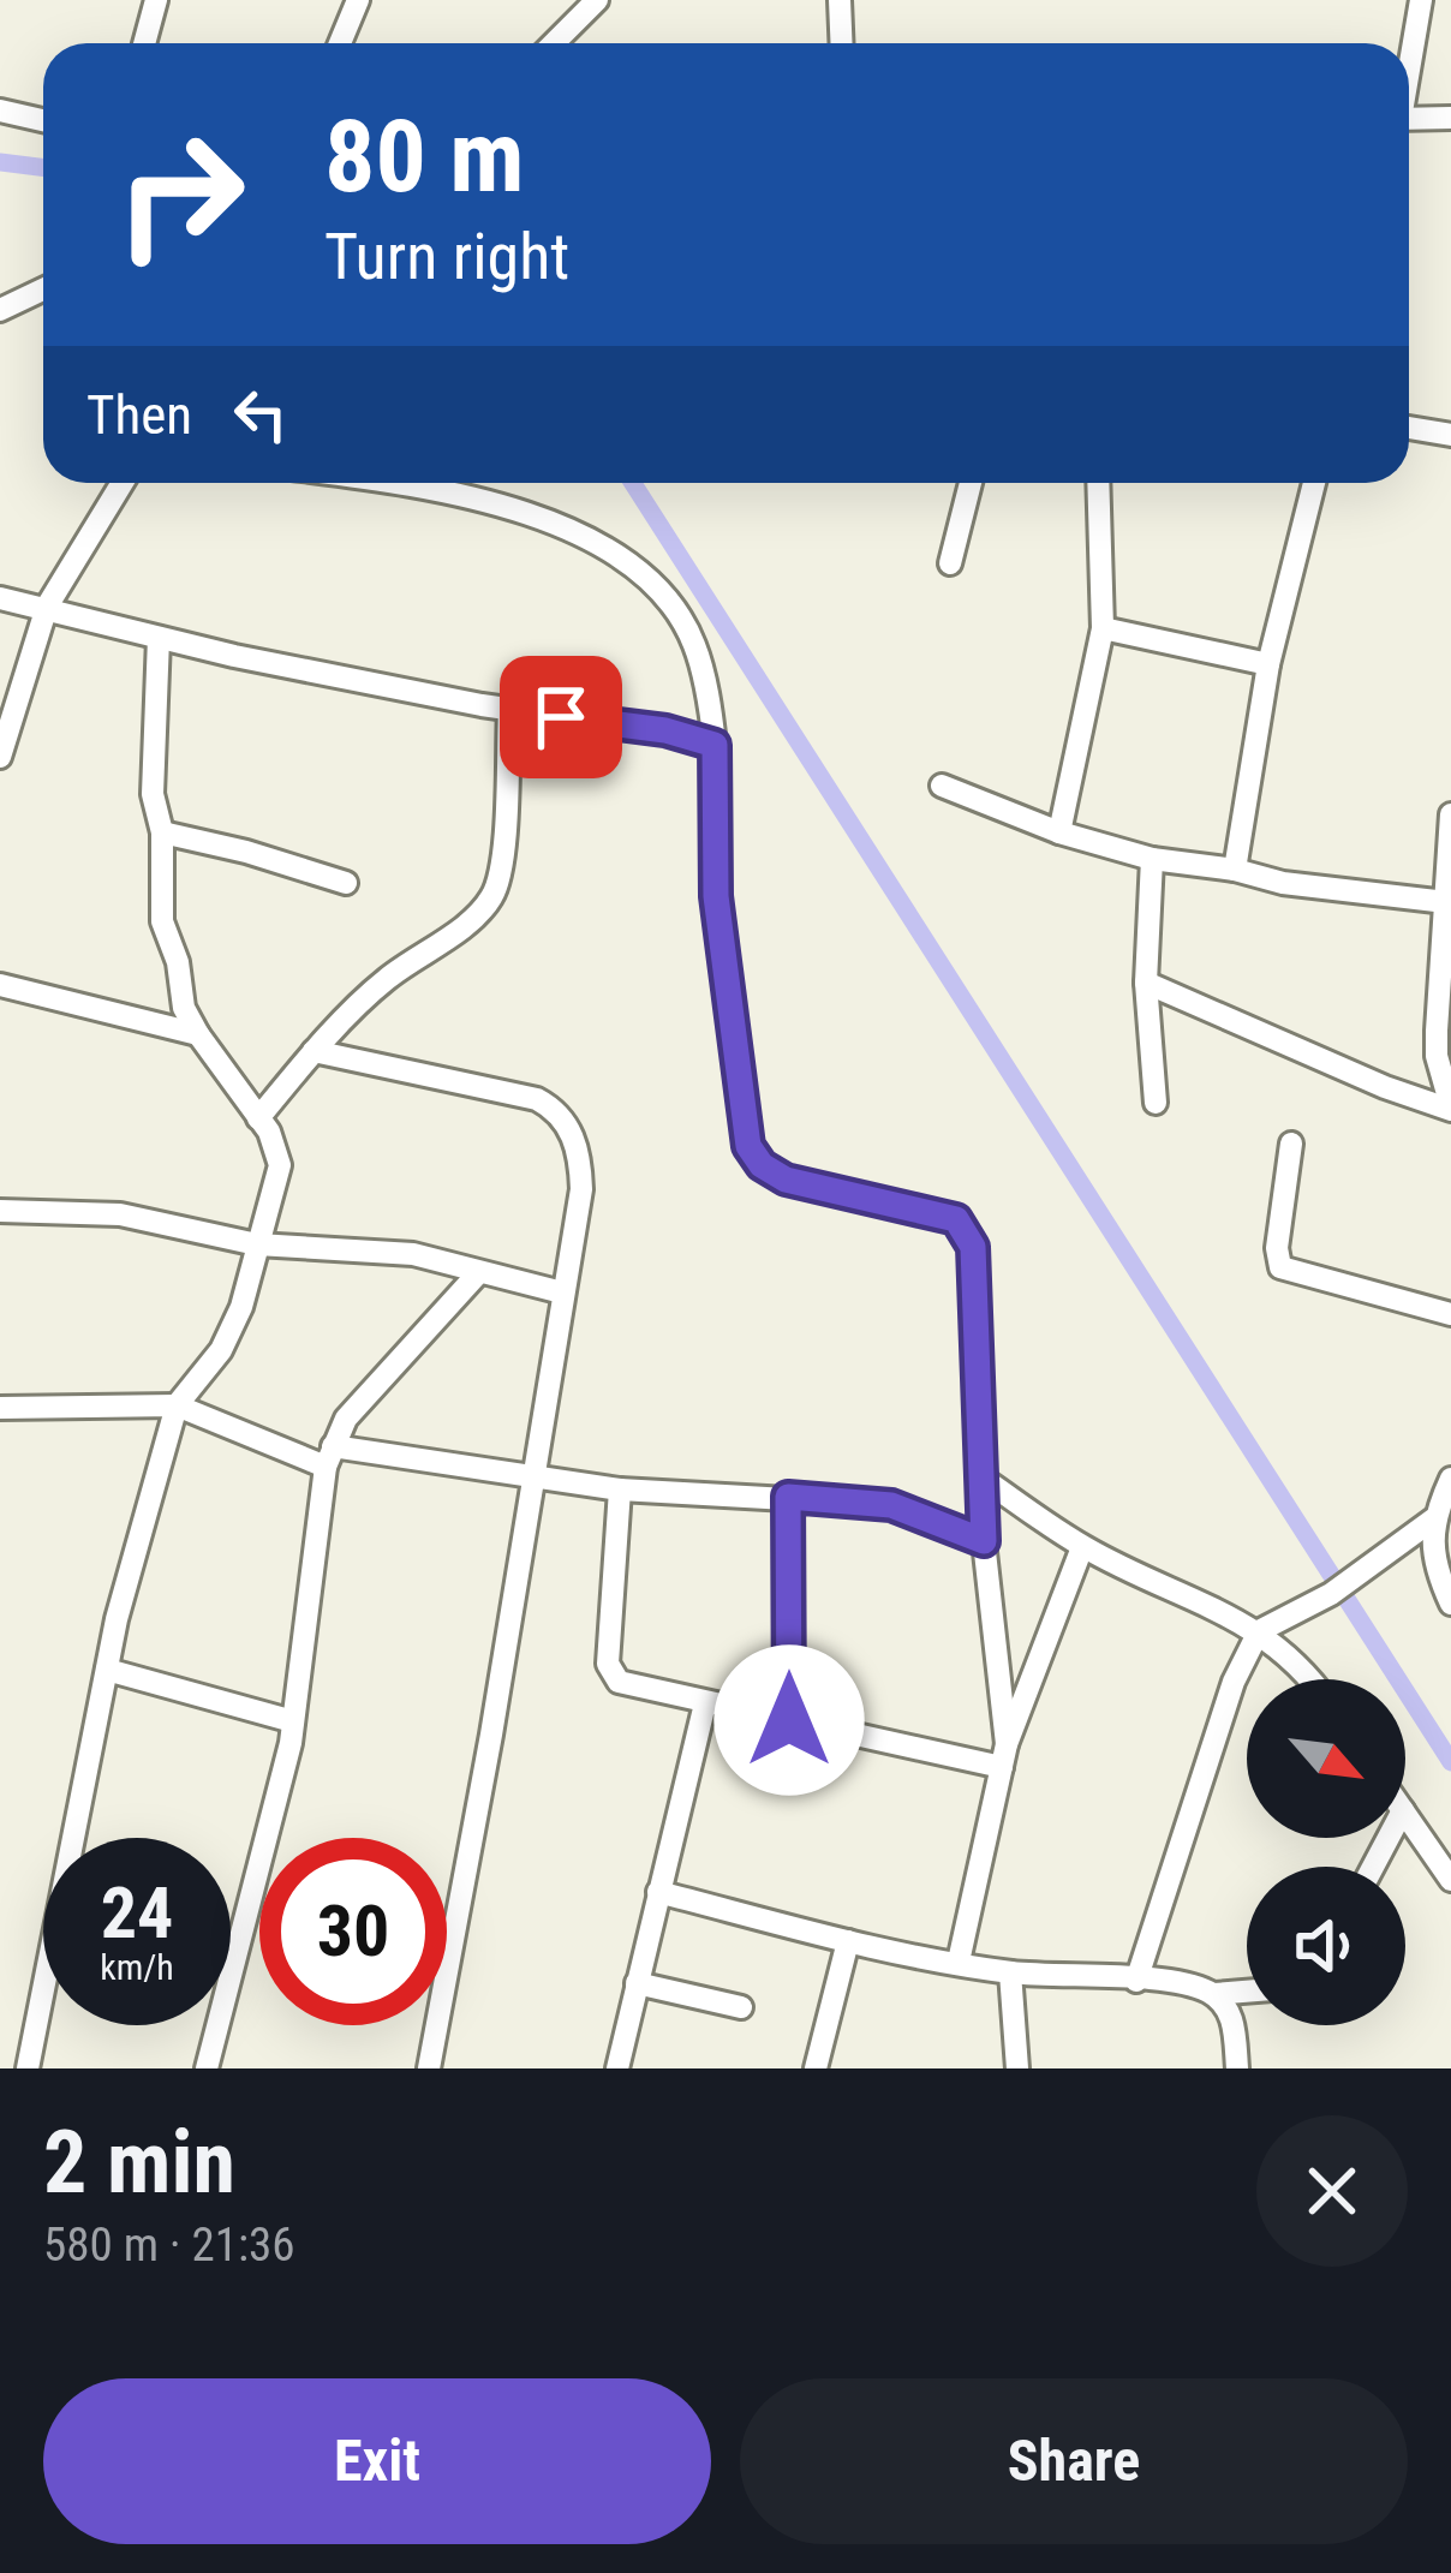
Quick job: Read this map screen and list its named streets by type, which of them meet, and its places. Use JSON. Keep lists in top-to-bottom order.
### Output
{
  "north": "bottom right",
  "page": {
    "turn": ["80 m", "Turn right"],
    "then": "Then",
    "speed": "24 km/h",
    "limit": "30",
    "heading": ["2 min", "580 m · 21:36"],
    "buttons": ["Exit", "Share"]
  }
}
